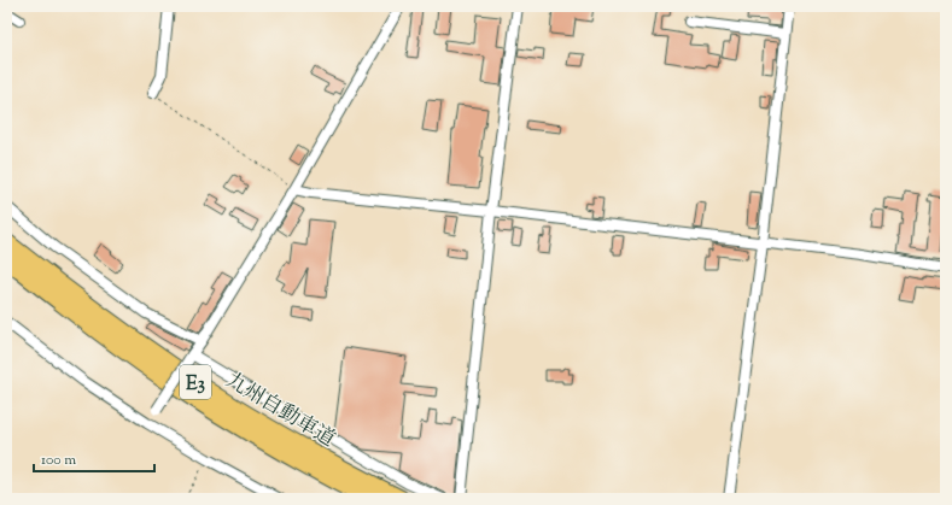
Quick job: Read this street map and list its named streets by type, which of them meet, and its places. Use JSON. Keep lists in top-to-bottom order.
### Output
{
  "streets": {
    "highway": ["E3", "九州自動車道"]
  },
  "scale_bar": "100 m"
}
